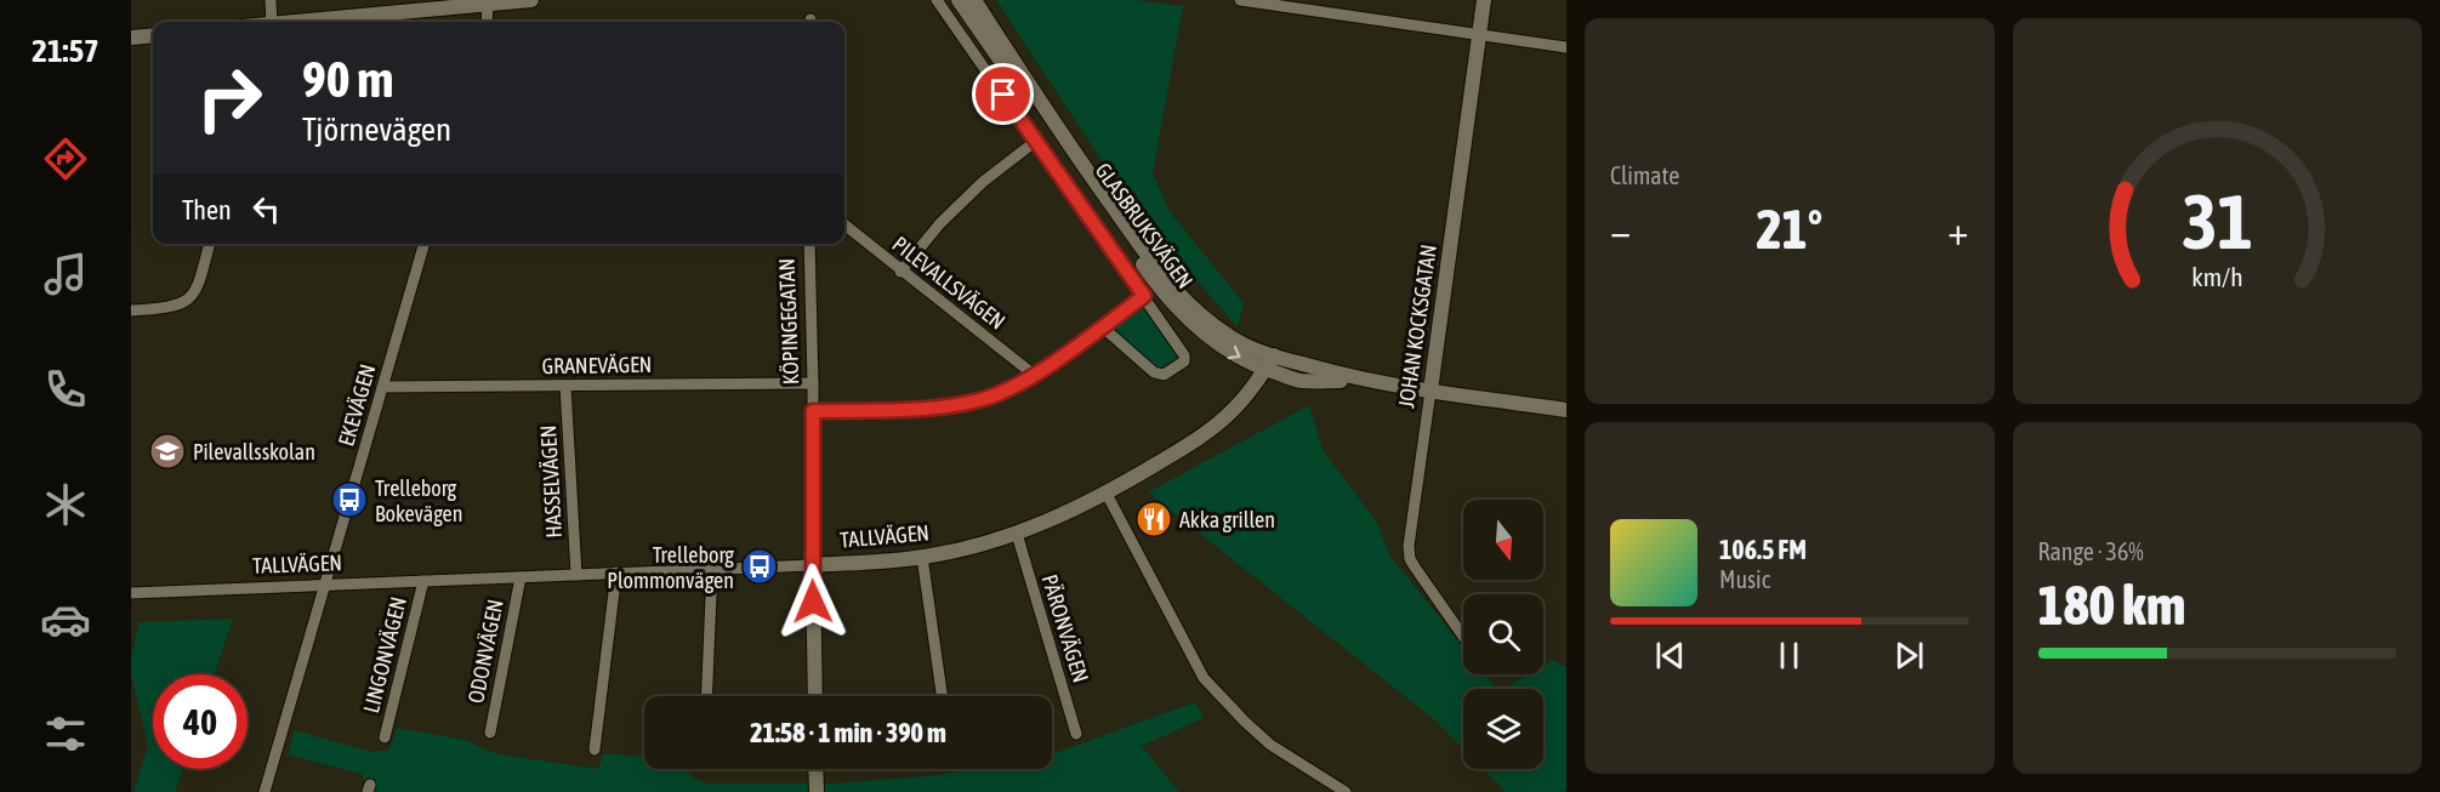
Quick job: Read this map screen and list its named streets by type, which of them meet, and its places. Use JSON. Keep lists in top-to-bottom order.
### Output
{
  "streets": {
    "main road": [
      "GLASBRUKSVÄGEN",
      "KÖPINGEGATAN",
      "JOHAN KOCKSGATAN",
      "TALLVÄGEN"
    ],
    "street": [
      "PILEVALLSVÄGEN",
      "GRANEVÄGEN",
      "EKEVÄGEN",
      "HASSELVÄGEN",
      "PÄRONVÄGEN",
      "ODONVÄGEN",
      "LINGONVÄGEN"
    ]
  },
  "crossings": [
    ["GLASBRUKSVÄGEN", "JOHAN KOCKSGATAN"],
    ["GLASBRUKSVÄGEN", "TALLVÄGEN"],
    ["KÖPINGEGATAN", "GRANEVÄGEN"],
    ["KÖPINGEGATAN", "TALLVÄGEN"],
    ["GRANEVÄGEN", "EKEVÄGEN"],
    ["GRANEVÄGEN", "HASSELVÄGEN"],
    ["EKEVÄGEN", "TALLVÄGEN"],
    ["HASSELVÄGEN", "TALLVÄGEN"],
    ["TALLVÄGEN", "PÄRONVÄGEN"],
    ["TALLVÄGEN", "ODONVÄGEN"],
    ["TALLVÄGEN", "LINGONVÄGEN"]
  ],
  "places": {
    "school or university": ["Pilevallsskolan"],
    "bus stop": ["Trelleborg Bokevägen", "Trelleborg Plommonvägen"],
    "restaurant": ["Akka grillen"]
  },
  "north": "bottom",
  "page": {
    "tabs": "21:57",
    "tile": [
      "Climate",
      ["Range · 36%", "180 km"]
    ],
    "turn": ["90 m", "Tjörnevägen"],
    "then": "Then",
    "heat": ["−", "21°", "+"],
    "song": ["106.5 FM", "Music"],
    "limit": "40",
    "trip": "21:58 · 1 min · 390 m",
    "gauge": ["31", "km/h"]
  }
}
